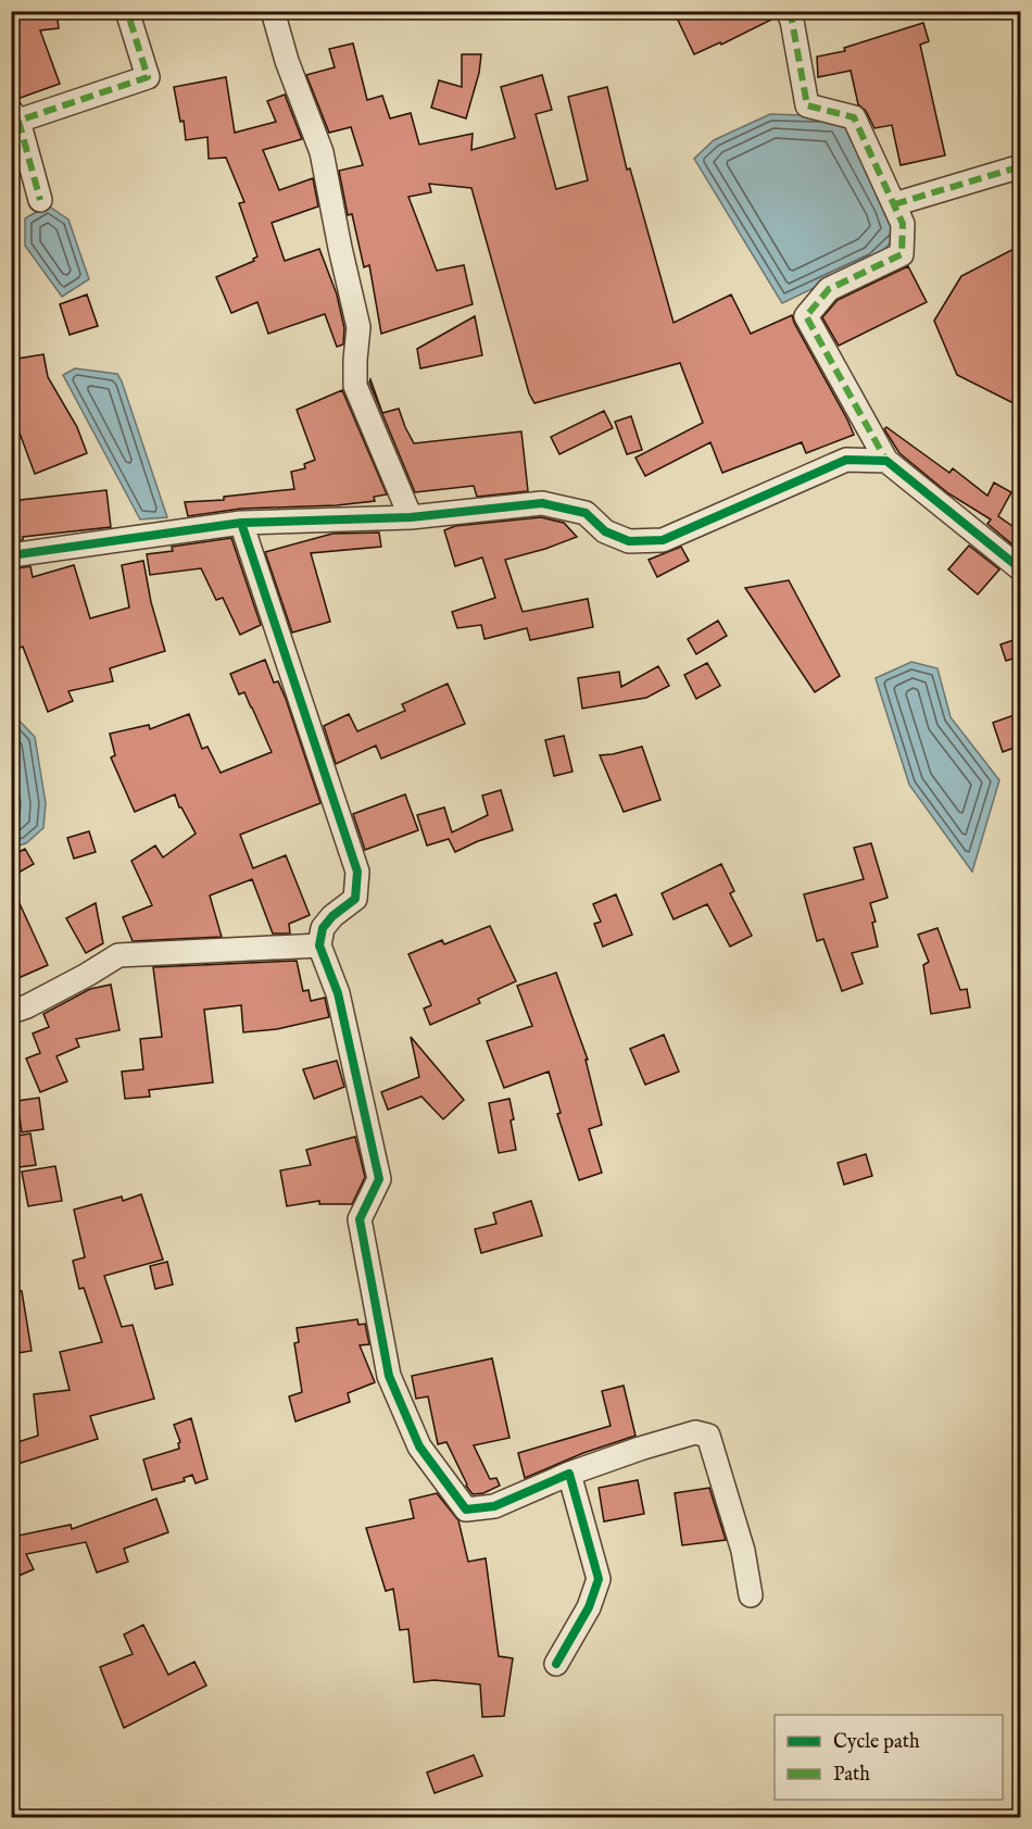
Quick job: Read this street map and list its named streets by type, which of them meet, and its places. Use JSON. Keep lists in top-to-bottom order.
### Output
{
  "legend": ["Cycle path", "Path"]
}
